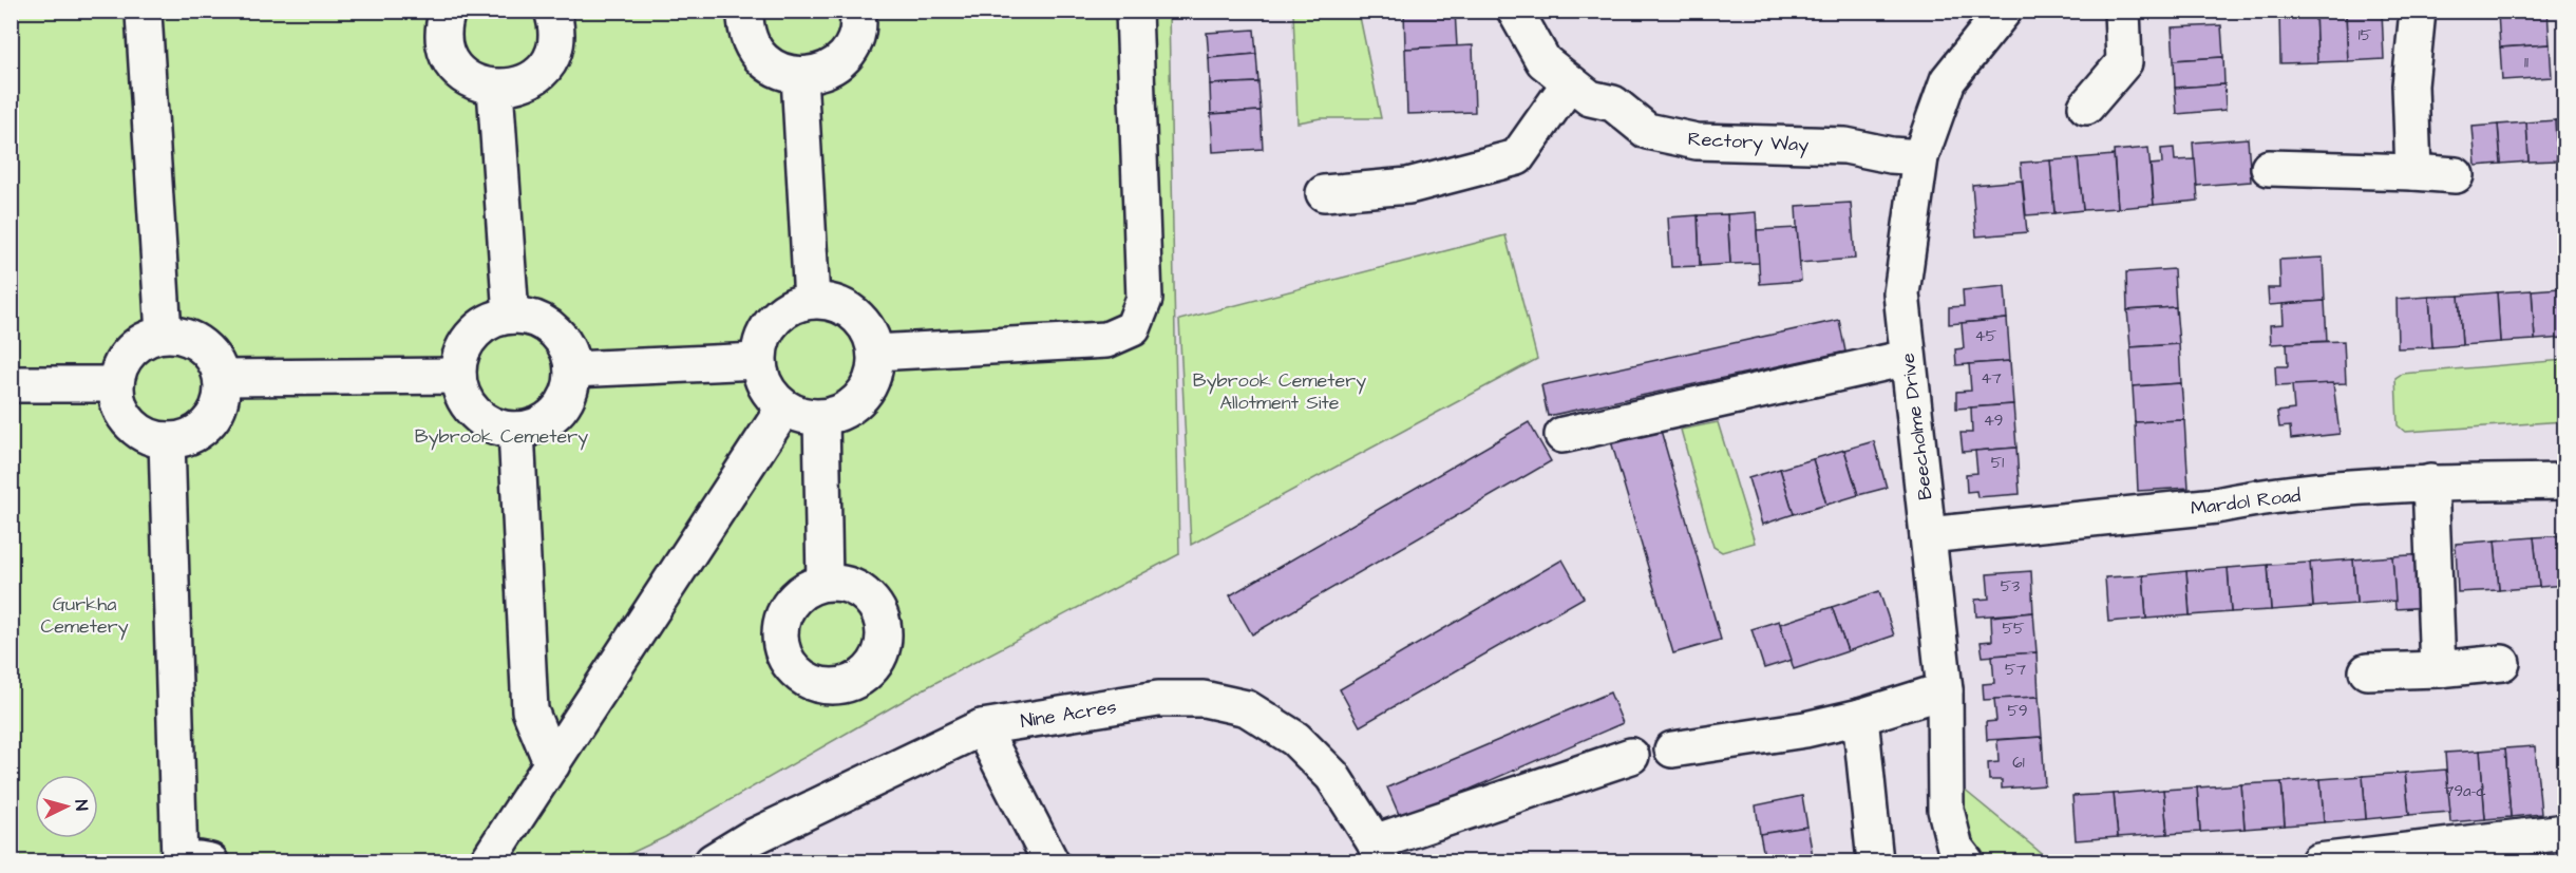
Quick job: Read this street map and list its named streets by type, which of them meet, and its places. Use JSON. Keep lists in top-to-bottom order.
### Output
{
  "streets": {
    "street": [
      "Rectory Way",
      "Beecholme Drive",
      "Mardol Road",
      "Nine Acres"
    ]
  },
  "crossings": [
    ["Rectory Way", "Beecholme Drive"],
    ["Beecholme Drive", "Mardol Road"]
  ],
  "parks": ["Bybrook Cemetery Allotment Site", "Bybrook Cemetery", "Gurkha Cemetery"],
  "house_numbers": [
    "15",
    "11",
    "45",
    "47",
    "49",
    "51",
    "53",
    "55",
    "57",
    "59",
    "61",
    "79a-c"
  ],
  "north": "right"
}
